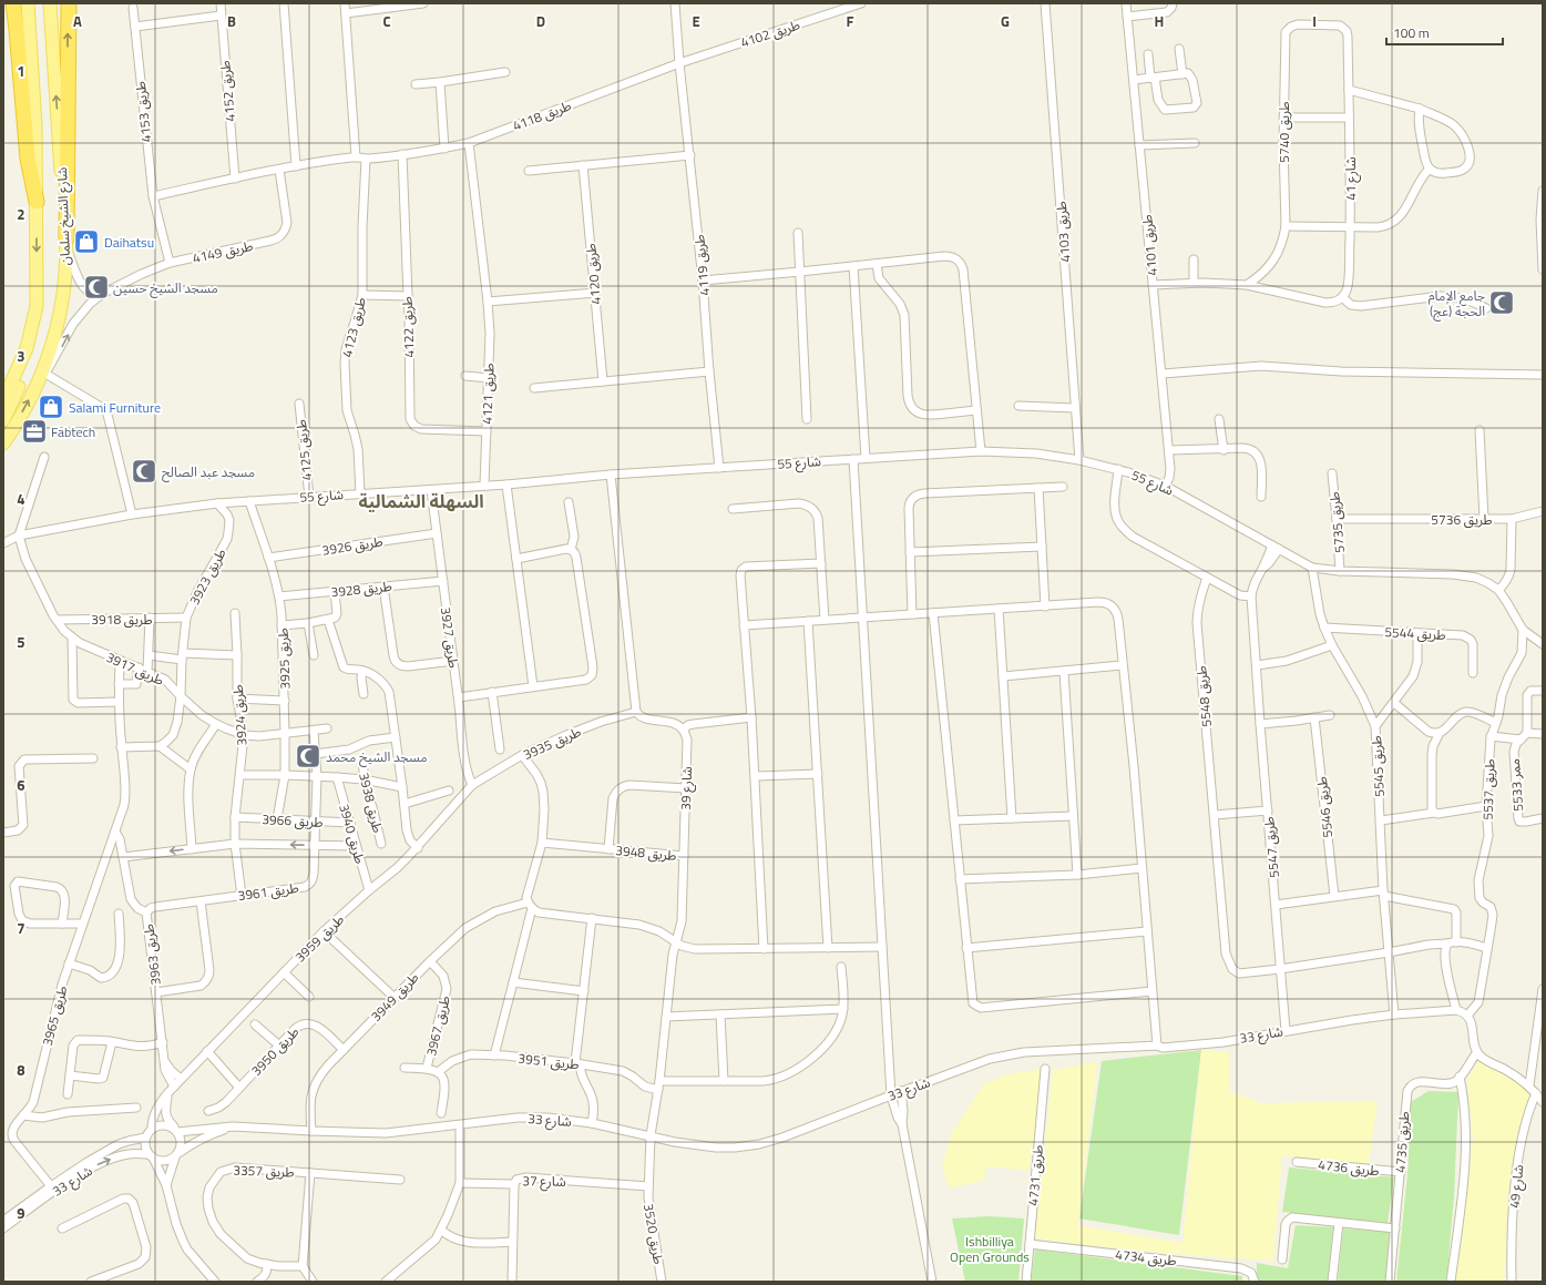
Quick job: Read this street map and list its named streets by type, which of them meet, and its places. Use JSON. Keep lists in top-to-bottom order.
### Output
{
  "streets": {
    "main road": ["شارع الشيخ سلمان"],
    "street": [
      "طريق 4102",
      "طريق 4152",
      "طريق 4153",
      "طريق 4118",
      "طريق 5740",
      "شارع 41",
      "طريق 4103",
      "طريق 4101",
      "طريق 4149",
      "طريق 4119",
      "طريق 4120",
      "طريق 4123",
      "طريق 4122",
      "طريق 4121",
      "طريق 4125",
      "شارع 55",
      "طريق 5736",
      "طريق 5735",
      "طريق 3926",
      "طريق 3923",
      "طريق 3928",
      "طريق 3918",
      "طريق 5544",
      "طريق 3927",
      "طريق 3925",
      "طريق 3917",
      "طريق 5548",
      "طريق 3924",
      "طريق 3935",
      "طريق 5545",
      "ممر 5533",
      "شارع 39",
      "طريق 5537",
      "طريق 3938",
      "طريق 5546",
      "طريق 3966",
      "طريق 3940",
      "طريق 5547",
      "طريق 3948",
      "طريق 3961",
      "طريق 3959",
      "طريق 3963",
      "طريق 3949",
      "طريق 3965",
      "طريق 3967",
      "شارع 33",
      "طريق 3950",
      "طريق 3951",
      "طريق 4735",
      "طريق 4736",
      "طريق 3357",
      "طريق 4731",
      "شارع 37",
      "شارع 49",
      "طريق 3520",
      "طريق 4734"
    ]
  },
  "crossings": [
    ["طريق 4102", "طريق 4118"],
    ["طريق 4102", "طريق 4119"],
    ["طريق 4153", "طريق 4149"],
    ["طريق 4118", "طريق 4119"],
    ["طريق 4118", "طريق 4122"],
    ["طريق 4118", "طريق 4121"],
    ["طريق 5740", "شارع 41"],
    ["شارع الشيخ سلمان", "طريق 4149"],
    ["طريق 4103", "شارع 55"],
    ["طريق 4101", "شارع 55"],
    ["طريق 4119", "شارع 55"],
    ["طريق 4123", "شارع 55"],
    ["طريق 4122", "طريق 4121"],
    ["طريق 4121", "شارع 55"],
    ["طريق 4125", "شارع 55"],
    ["شارع 55", "طريق 5736"],
    ["شارع 55", "طريق 5735"],
    ["شارع 55", "طريق 3923"],
    ["شارع 55", "طريق 3927"],
    ["شارع 55", "طريق 3925"],
    ["شارع 55", "طريق 3917"],
    ["شارع 55", "طريق 5545"],
    ["شارع 55", "طريق 5537"],
    ["شارع 55", "طريق 5547"],
    ["طريق 5736", "طريق 5735"],
    ["طريق 3926", "طريق 3927"],
    ["طريق 3926", "طريق 3925"],
    ["طريق 3923", "طريق 3918"],
    ["طريق 3923", "طريق 3917"],
    ["طريق 3928", "طريق 3927"],
    ["طريق 3928", "طريق 3925"],
    ["طريق 3918", "طريق 3917"],
    ["طريق 5544", "طريق 5545"],
    ["طريق 3927", "طريق 3935"],
    ["طريق 3927", "طريق 3959"],
    ["طريق 3925", "طريق 3917"],
    ["طريق 3925", "طريق 3966"],
    ["طريق 3917", "طريق 3924"],
    ["طريق 3917", "طريق 3961"],
    ["طريق 5548", "طريق 5547"],
    ["طريق 3924", "طريق 3966"],
    ["طريق 3924", "طريق 3961"],
    ["طريق 3935", "طريق 3959"],
    ["طريق 5545", "شارع 33"],
    ["شارع 39", "طريق 3948"],
    ["شارع 39", "طريق 3949"],
    ["شارع 39", "شارع 33"],
    ["شارع 39", "طريق 3951"],
    ["شارع 39", "طريق 3520"],
    ["طريق 3966", "طريق 3940"],
    ["طريق 3966", "طريق 3961"],
    ["طريق 3940", "طريق 3959"],
    ["طريق 5547", "شارع 33"],
    ["طريق 3961", "طريق 3963"],
    ["طريق 3959", "طريق 3963"],
    ["طريق 3959", "شارع 33"],
    ["طريق 3963", "طريق 3965"],
    ["طريق 3949", "طريق 3967"],
    ["طريق 3949", "شارع 33"],
    ["طريق 3949", "طريق 3950"],
    ["طريق 3965", "شارع 33"],
    ["شارع 33", "طريق 3520"],
    ["طريق 4735", "طريق 4736"],
    ["طريق 4731", "طريق 4734"],
    ["شارع 37", "طريق 3520"]
  ],
  "districts": ["السهلة الشمالية"],
  "parks": ["Ishbilliya Open Grounds"],
  "places": {
    "shop": ["Daihatsu", "Salami Furniture"],
    "mosque": [
      "مسجد الشيخ حسين",
      "جامع الإمام الحجة (عج)",
      "مسجد عبد الصالح",
      "مسجد الشيخ محمد"
    ],
    "office": ["Fabtech"]
  },
  "scale_bar": "100 m",
  "grid": {
    "columns": [
      "A",
      "B",
      "C",
      "D",
      "E",
      "F",
      "G",
      "H",
      "I"
    ],
    "rows": [
      "1",
      "2",
      "3",
      "4",
      "5",
      "6",
      "7",
      "8",
      "9"
    ]
  }
}
